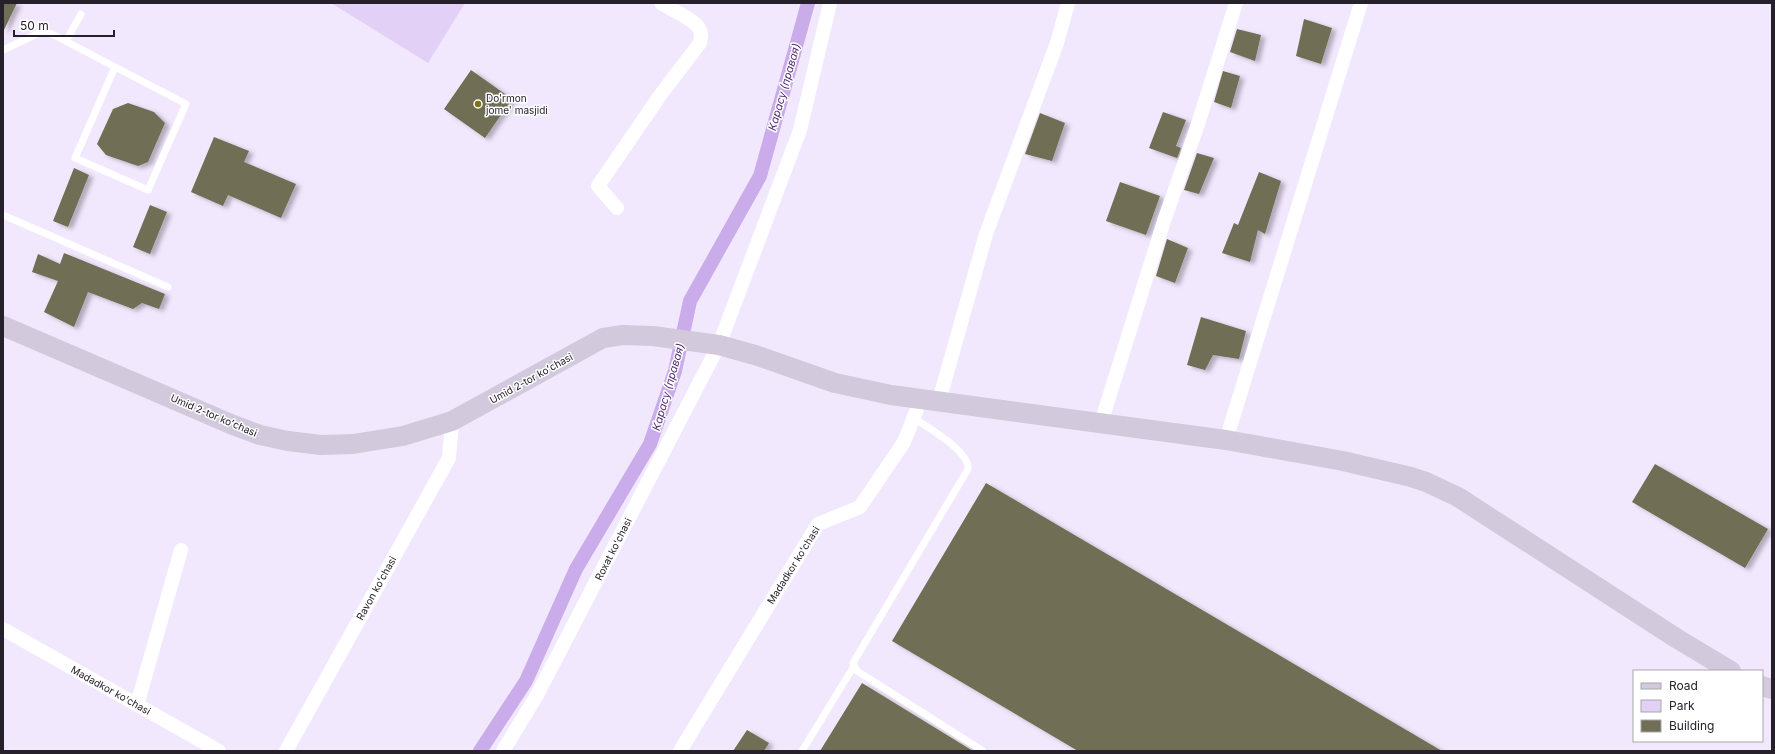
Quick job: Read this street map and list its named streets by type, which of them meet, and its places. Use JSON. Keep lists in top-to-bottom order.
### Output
{
  "streets": {
    "main road": ["Umid 2-tor koʻchasi"],
    "street": ["Roxat ko'chasi", "Madadkor ko'chasi", "Ravon koʻchasi"]
  },
  "crossings": [
    ["Umid 2-tor koʻchasi", "Roxat ko'chasi"],
    ["Umid 2-tor koʻchasi", "Madadkor ko'chasi"],
    ["Umid 2-tor koʻchasi", "Ravon koʻchasi"]
  ],
  "water": ["Карасу (правая)"],
  "places": ["Do'rmon jome' masjidi"],
  "legend": ["Road", "Park", "Building"],
  "scale_bar": "50 m"
}
